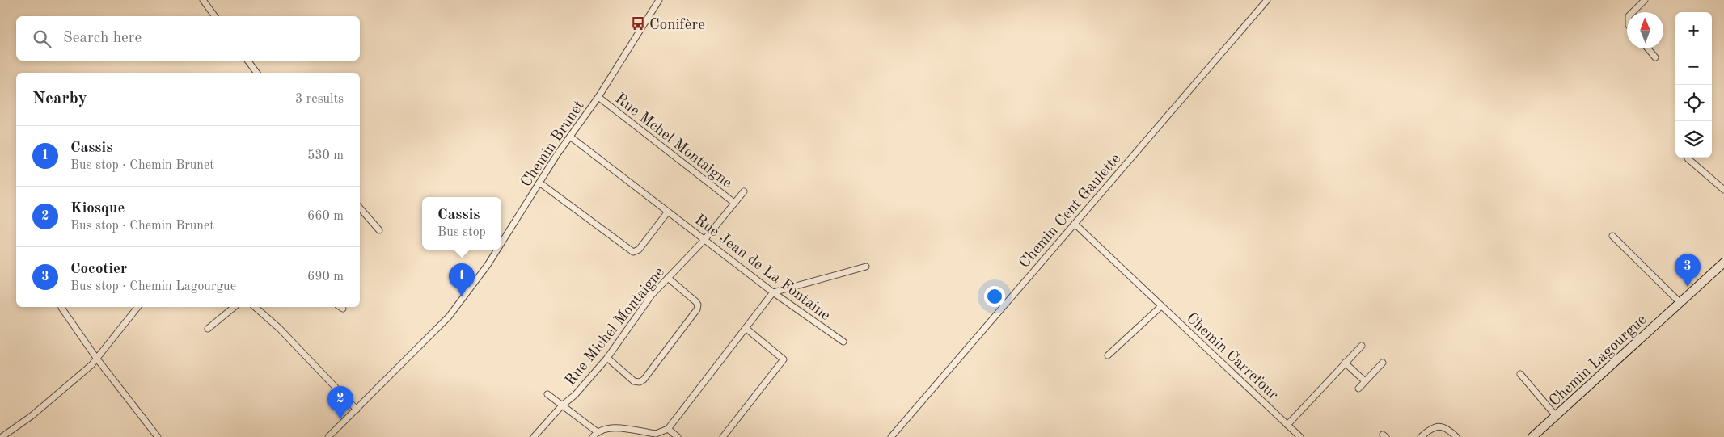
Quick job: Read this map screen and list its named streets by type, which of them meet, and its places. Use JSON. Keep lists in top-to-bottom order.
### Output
{
  "streets": {
    "street": [
      "Rue Mchel Montaigne",
      "Chemin Brunet",
      "Chemin Cent Gaulette",
      "Rue Jean de La Fontaine",
      "Rue Michel Montaigne",
      "Chemin Carrefour",
      "Chemin Lagourgue"
    ]
  },
  "crossings": [
    ["Rue Mchel Montaigne", "Chemin Brunet"],
    ["Rue Mchel Montaigne", "Rue Michel Montaigne"],
    ["Chemin Brunet", "Rue Jean de La Fontaine"],
    ["Chemin Cent Gaulette", "Chemin Carrefour"],
    ["Rue Jean de La Fontaine", "Rue Michel Montaigne"]
  ],
  "places": {
    "bus stop": ["Conifère"]
  },
  "north": "top",
  "page": {
    "map_buttons": ["+", "−"],
    "search": "Search here",
    "heading": ["Nearby", "3 results"],
    "list": [
      {
        "mark": "1",
        "name": "Cassis",
        "note": "Bus stop · Chemin Brunet",
        "value": "530 m"
      },
      {
        "mark": "2",
        "name": "Kiosque",
        "note": "Bus stop · Chemin Brunet",
        "value": "660 m"
      },
      {
        "mark": "3",
        "name": "Cocotier",
        "note": "Bus stop · Chemin Lagourgue",
        "value": "690 m"
      }
    ],
    "popup": ["Cassis", "Bus stop"],
    "pins": ["3", "1", "2"]
  }
}
